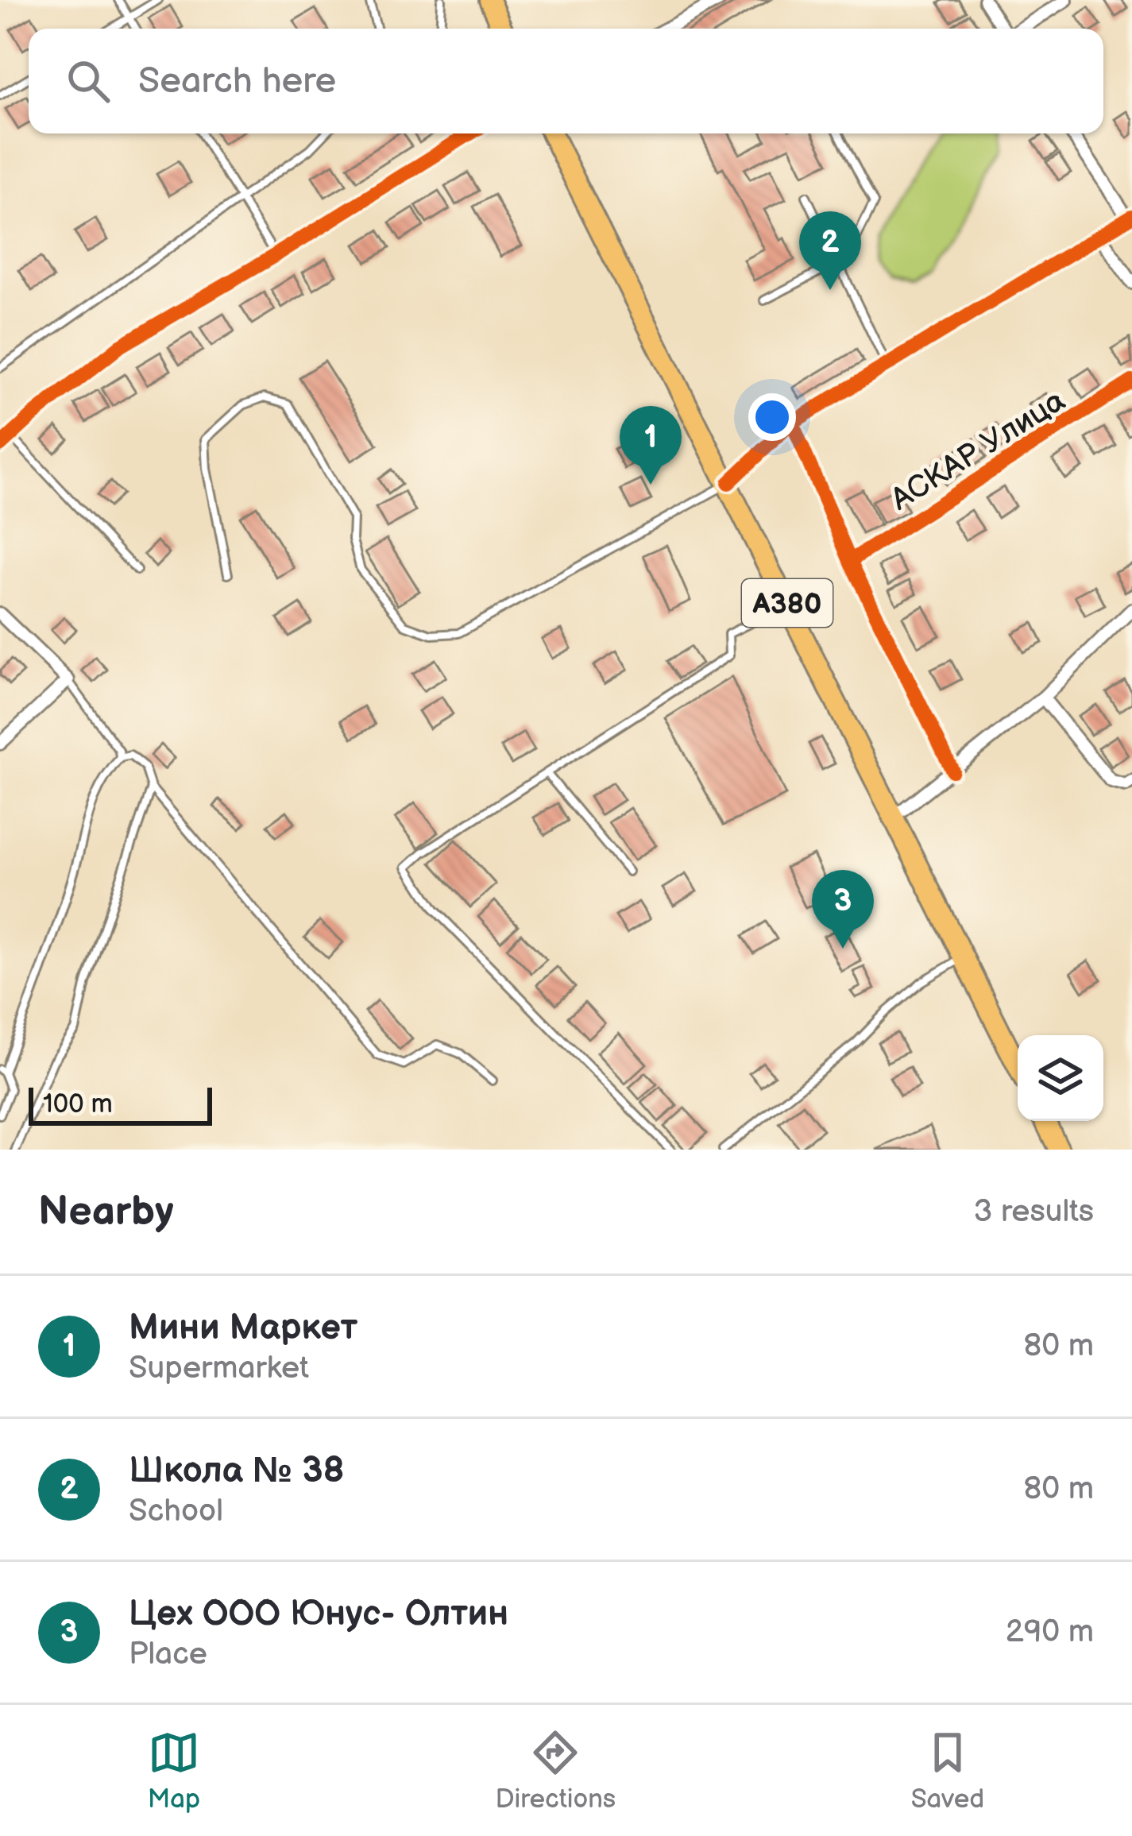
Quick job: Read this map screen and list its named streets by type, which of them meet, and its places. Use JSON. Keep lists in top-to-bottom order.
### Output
{
  "streets": {
    "highway": ["A380"],
    "street": ["АСКАР Улица"]
  },
  "scale_bar": "100 m",
  "page": {
    "search": "Search here",
    "pins": ["2", "1", "3"],
    "scale": "100 m",
    "heading": ["Nearby", "3 results"],
    "list": [
      {
        "mark": "1",
        "name": "Мини Маркет",
        "note": "Supermarket",
        "value": "80 m"
      },
      {
        "mark": "2",
        "name": "Школа № 38",
        "note": "School",
        "value": "80 m"
      },
      {
        "mark": "3",
        "name": "Цех ООО Юнус- Олтин",
        "note": "Place",
        "value": "290 m"
      }
    ],
    "nav": ["Map", "Directions", "Saved"]
  }
}
